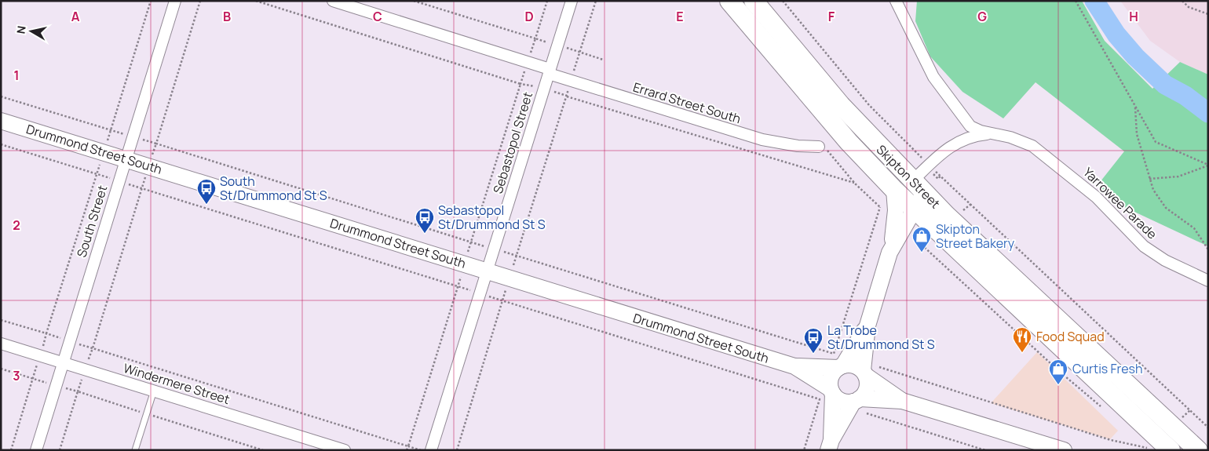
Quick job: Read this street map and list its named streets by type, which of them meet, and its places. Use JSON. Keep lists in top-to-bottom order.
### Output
{
  "streets": {
    "highway": ["Skipton Street"],
    "main road": ["Drummond Street South"],
    "street": [
      "Errard Street South",
      "Sebastopol Street",
      "Yarrowee Parade",
      "South Street",
      "Windermere Street"
    ]
  },
  "crossings": [
    ["Errard Street South", "Sebastopol Street"],
    ["Sebastopol Street", "Drummond Street South"],
    ["Drummond Street South", "South Street"],
    ["Skipton Street", "Yarrowee Parade"],
    ["South Street", "Windermere Street"]
  ],
  "places": {
    "bus stop": ["South St/Drummond St S", "Sebastopol St/Drummond St S", "La Trobe St/Drummond St S"],
    "shop": ["Skipton Street Bakery", "Curtis Fresh"],
    "restaurant": ["Food Squad"]
  },
  "north": "left",
  "grid": {
    "columns": [
      "A",
      "B",
      "C",
      "D",
      "E",
      "F",
      "G",
      "H"
    ],
    "rows": ["1", "2", "3"]
  }
}
